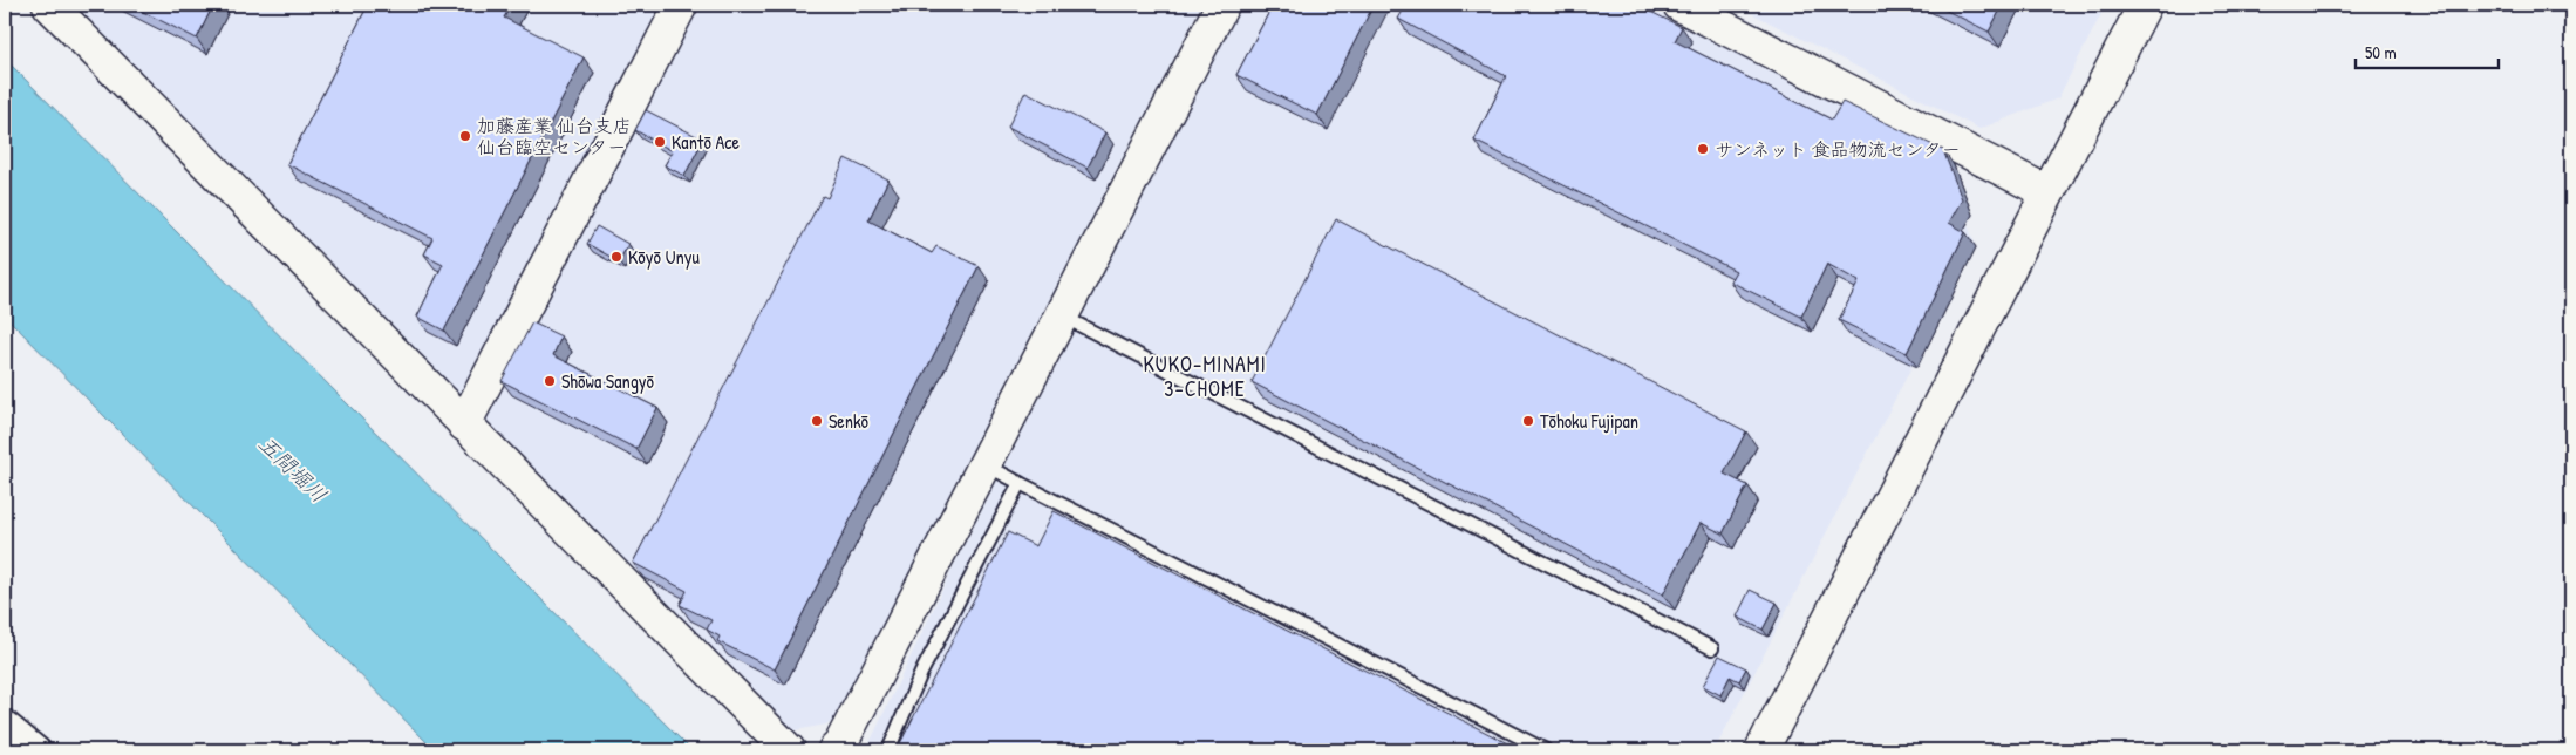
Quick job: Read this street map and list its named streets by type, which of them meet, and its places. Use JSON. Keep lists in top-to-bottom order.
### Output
{
  "districts": ["KUKO-MINAMI 3-CHOME"],
  "water": ["五間堀川"],
  "places": [
    "加藤産業 仙台支店 仙台臨空センター",
    "Kantō Ace",
    "サンネット 食品物流センター",
    "Kōyō Unyu",
    "Shōwa Sangyō",
    "Senkō",
    "Tōhoku Fujipan"
  ],
  "scale_bar": "50 m"
}
